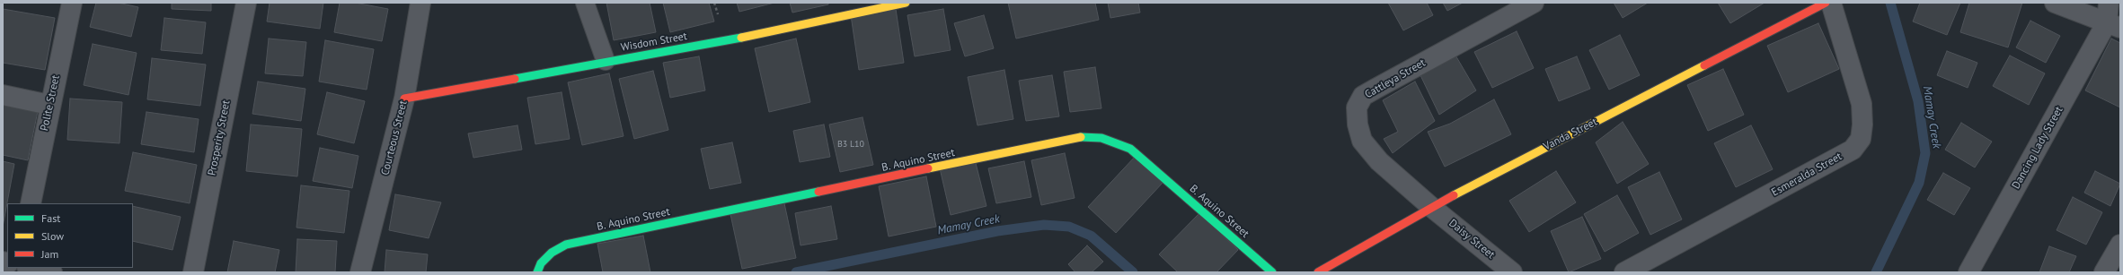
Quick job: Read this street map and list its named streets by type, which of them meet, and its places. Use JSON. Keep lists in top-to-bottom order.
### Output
{
  "streets": {
    "street": [
      "Wisdom Street",
      "Cattleya Street",
      "Polite Street",
      "Vanda Street",
      "Prosperity Street",
      "Courteous Street",
      "Dancing Lady Street",
      "B. Aquino Street",
      "Esmeralda Street",
      "Daisy Street"
    ]
  },
  "crossings": [
    ["Wisdom Street", "Courteous Street"],
    ["Cattleya Street", "Vanda Street"],
    ["Cattleya Street", "Daisy Street"],
    ["Vanda Street", "Daisy Street"]
  ],
  "water": ["Mamay Creek"],
  "house_numbers": ["B3 L10"],
  "legend": ["Fast", "Slow", "Jam"]
}
